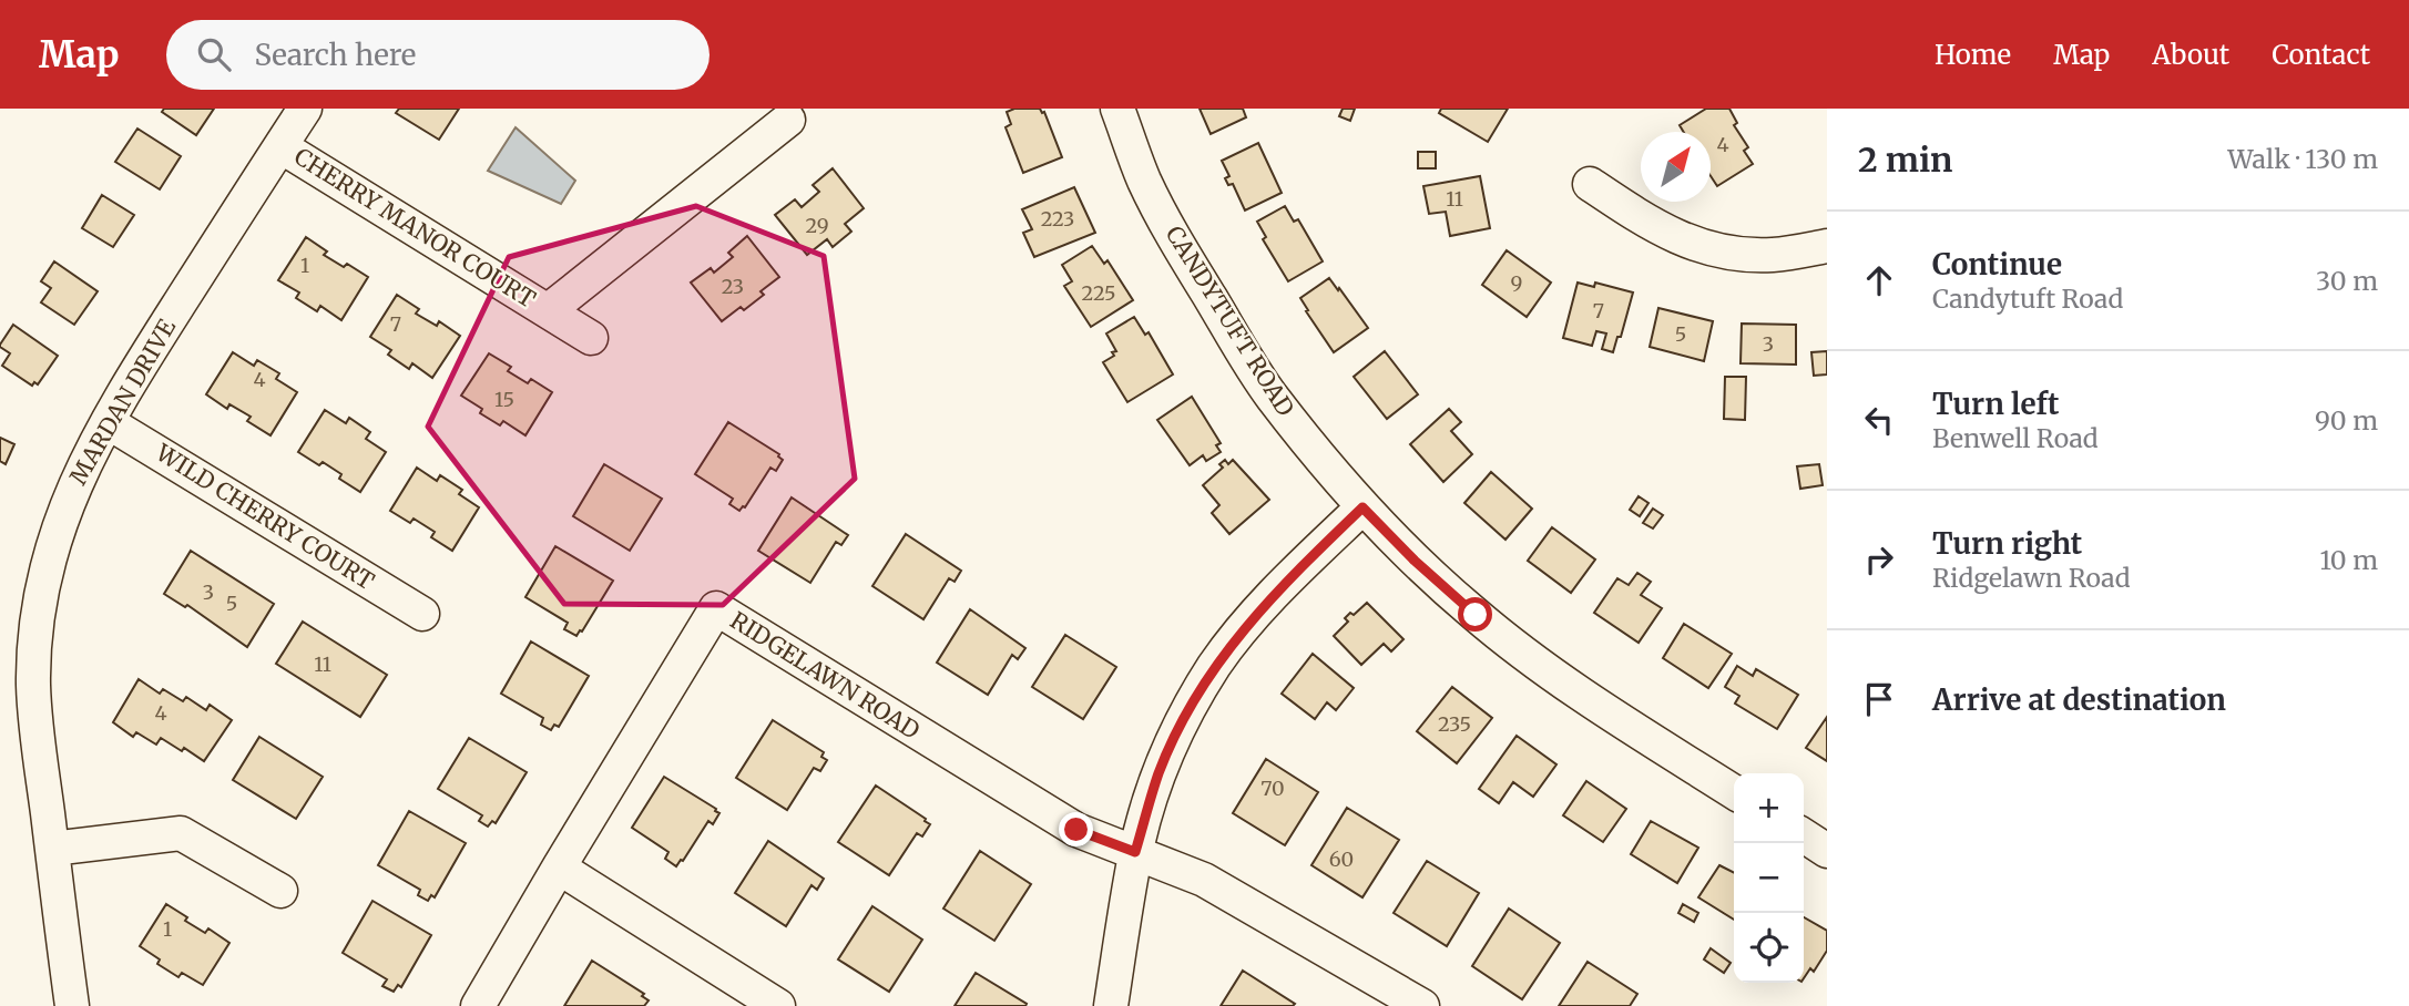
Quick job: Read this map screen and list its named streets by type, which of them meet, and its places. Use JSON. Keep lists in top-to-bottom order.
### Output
{
  "streets": {
    "street": [
      "CHERRY MANOR COURT",
      "CANDYTUFT ROAD",
      "MARDAN DRIVE",
      "WILD CHERRY COURT",
      "RIDGELAWN ROAD"
    ]
  },
  "crossings": [
    ["CHERRY MANOR COURT", "MARDAN DRIVE"],
    ["MARDAN DRIVE", "WILD CHERRY COURT"]
  ],
  "house_numbers": [
    "4",
    "11",
    "223",
    "29",
    "1",
    "9",
    "23",
    "225",
    "7",
    "7",
    "5",
    "3",
    "4",
    "15",
    "3",
    "5",
    "11",
    "4",
    "235",
    "70",
    "60",
    "1"
  ],
  "north": "top right",
  "page": {
    "header": "Map",
    "search": "Search here",
    "nav": [
      "Home",
      "Map",
      "About",
      "Contact"
    ],
    "heading": ["2 min", "Walk · 130 m"],
    "list": [
      ["Continue", "Candytuft Road", "30 m"],
      ["Turn left", "Benwell Road", "90 m"],
      ["Turn right", "Ridgelawn Road", "10 m"],
      "Arrive at destination"
    ],
    "map_buttons": ["+", "−"]
  }
}
